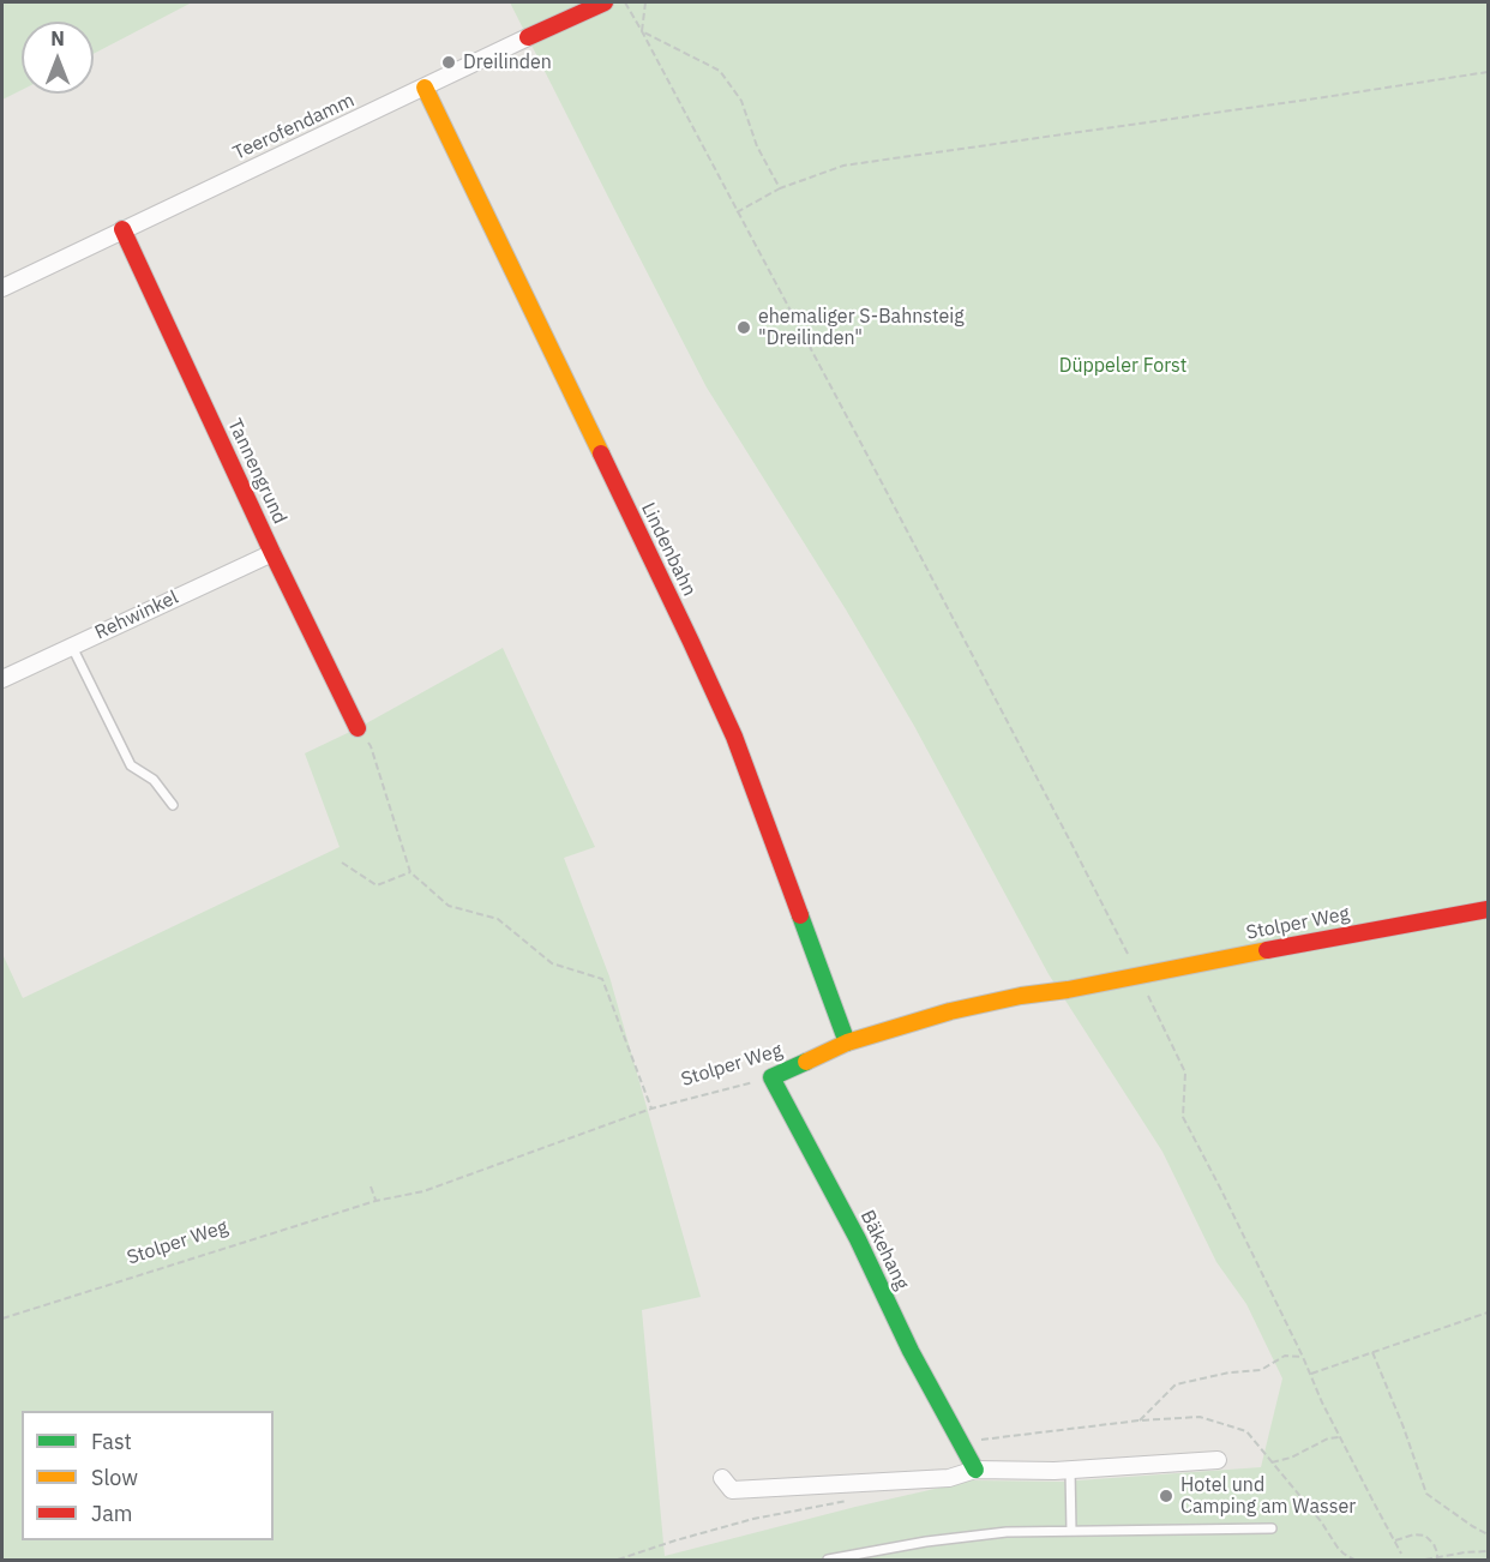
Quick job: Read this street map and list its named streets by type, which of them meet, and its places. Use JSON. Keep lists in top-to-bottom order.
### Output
{
  "streets": {
    "street": [
      "Teerofendamm",
      "Tannengrund",
      "Lindenbahn",
      "Rehwinkel",
      "Stolper Weg",
      "Bäkehang"
    ]
  },
  "crossings": [
    ["Teerofendamm", "Tannengrund"],
    ["Teerofendamm", "Lindenbahn"],
    ["Tannengrund", "Rehwinkel"],
    ["Lindenbahn", "Stolper Weg"],
    ["Stolper Weg", "Bäkehang"]
  ],
  "parks": ["Düppeler Forst"],
  "places": ["Dreilinden", "ehemaliger S-Bahnsteig \"Dreilinden\"", "Hotel und Camping am Wasser"],
  "legend": ["Fast", "Slow", "Jam"],
  "north": "top"
}
